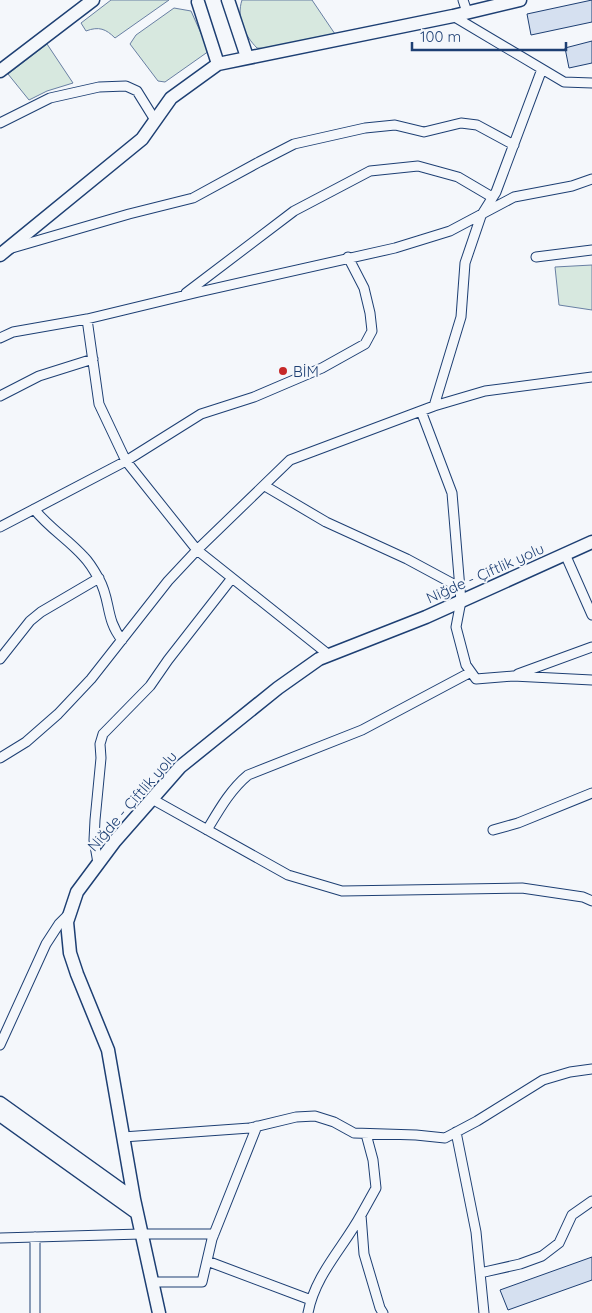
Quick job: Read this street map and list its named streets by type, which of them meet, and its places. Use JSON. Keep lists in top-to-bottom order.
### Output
{
  "streets": {
    "main road": ["Niğde - Çiftlik yolu"]
  },
  "places": ["BİM"],
  "scale_bar": "100 m"
}
